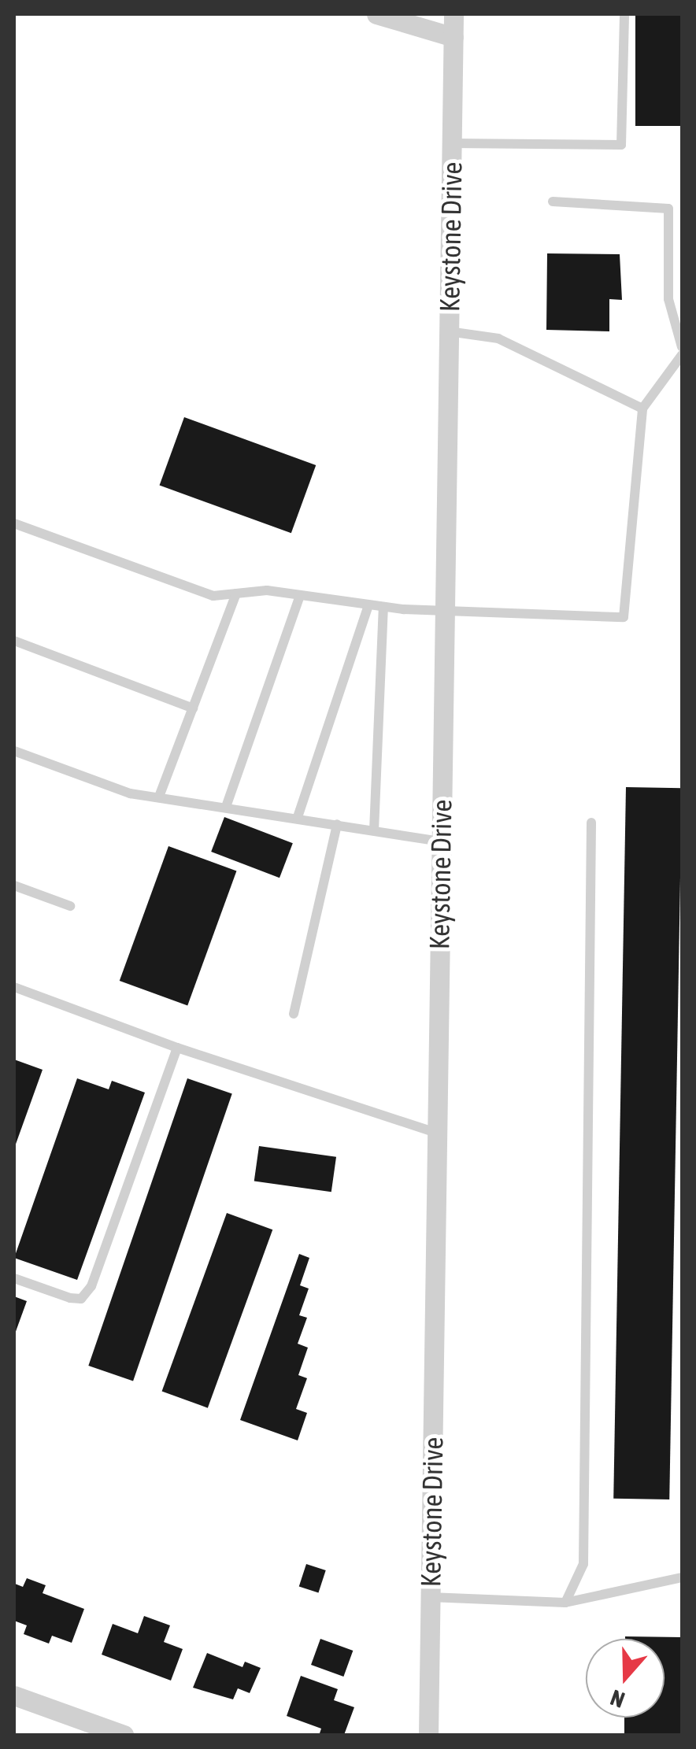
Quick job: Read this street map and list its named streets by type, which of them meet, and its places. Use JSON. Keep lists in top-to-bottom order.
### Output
{
  "streets": {
    "street": ["Keystone Drive"]
  },
  "north": "bottom"
}
